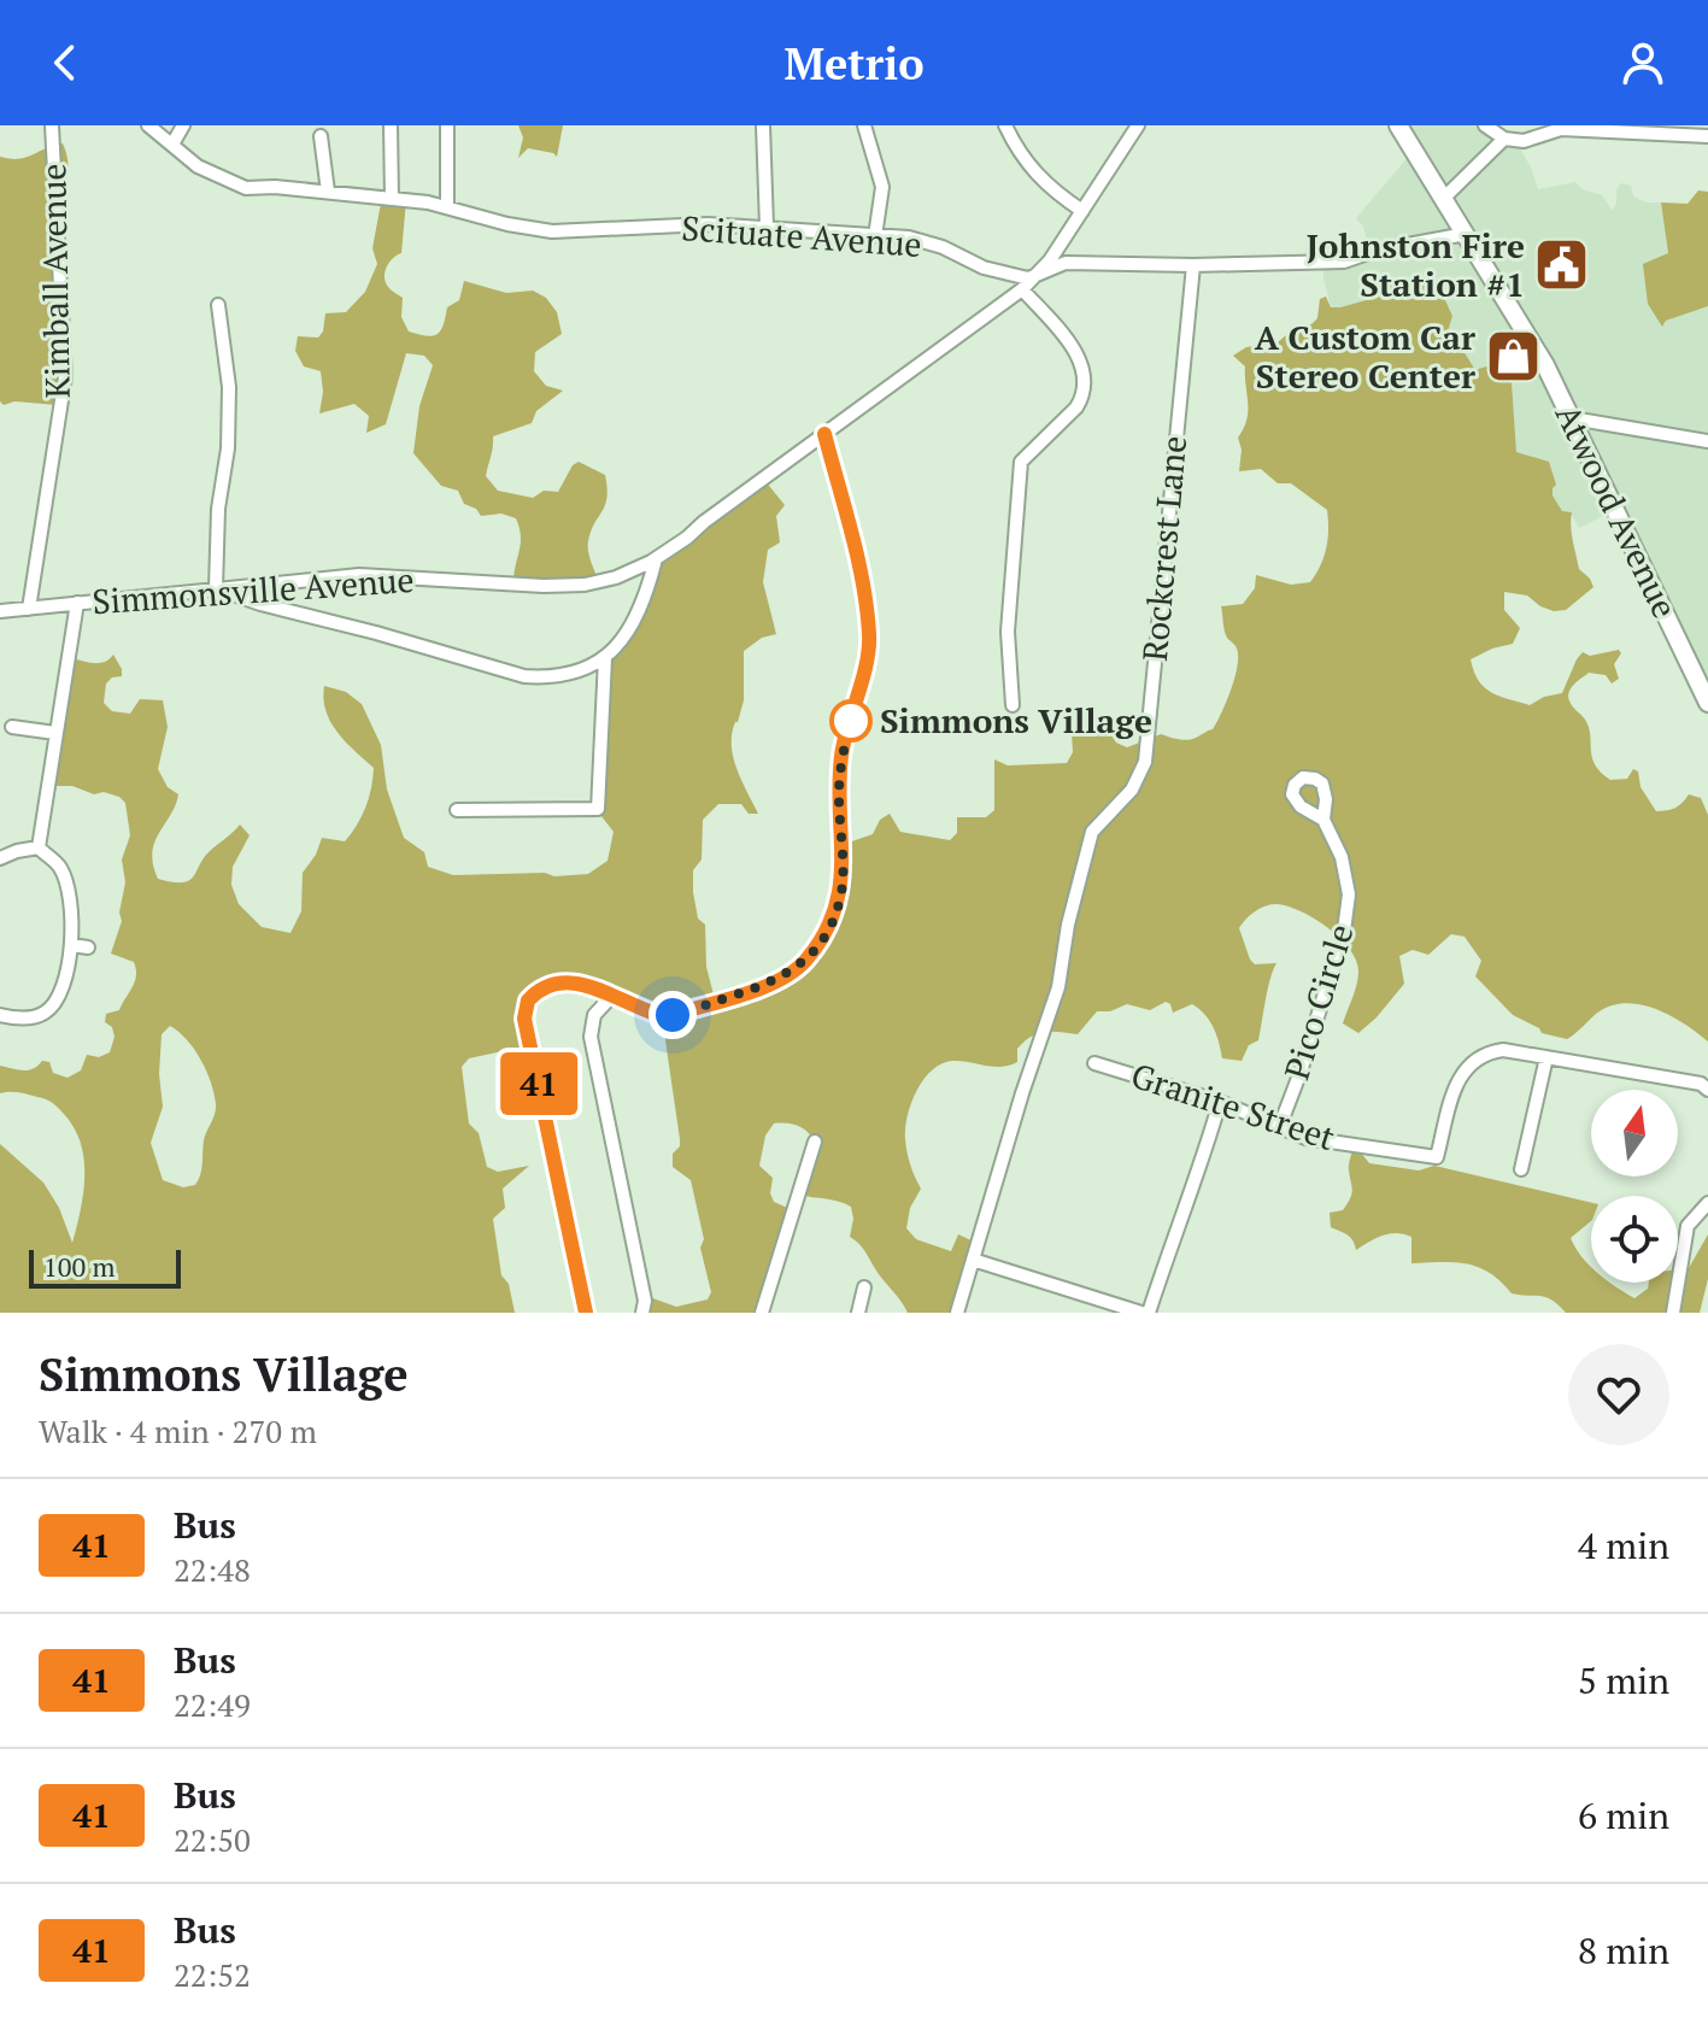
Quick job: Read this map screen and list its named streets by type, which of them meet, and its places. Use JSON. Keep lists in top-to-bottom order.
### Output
{
  "streets": {
    "main road": ["Atwood Avenue"],
    "street": [
      "Scituate Avenue",
      "Kimball Avenue",
      "Rockcrest Lane",
      "Simmonsville Avenue",
      "Pico Circle",
      "Granite Street"
    ]
  },
  "crossings": [
    ["Scituate Avenue", "Atwood Avenue"],
    ["Scituate Avenue", "Rockcrest Lane"],
    ["Scituate Avenue", "Simmonsville Avenue"],
    ["Kimball Avenue", "Simmonsville Avenue"],
    ["Pico Circle", "Granite Street"]
  ],
  "places": {
    "public building": ["Johnston Fire Station #1"],
    "shop": ["A Custom Car Stereo Center"],
    "other": ["Simmons Village"]
  },
  "lines": ["bus line 41"],
  "scale_bar": "100 m",
  "north": "top",
  "page": {
    "header": "Metrio",
    "on_map": "41",
    "scale": "100 m",
    "heading": ["Simmons Village", "Walk · 4 min · 270 m"],
    "list": [
      {
        "mark": "41",
        "name": "Bus",
        "note": "22:48",
        "value": "4 min"
      },
      {
        "mark": "41",
        "name": "Bus",
        "note": "22:49",
        "value": "5 min"
      },
      {
        "mark": "41",
        "name": "Bus",
        "note": "22:50",
        "value": "6 min"
      },
      {
        "mark": "41",
        "name": "Bus",
        "note": "22:52",
        "value": "8 min"
      }
    ]
  }
}
